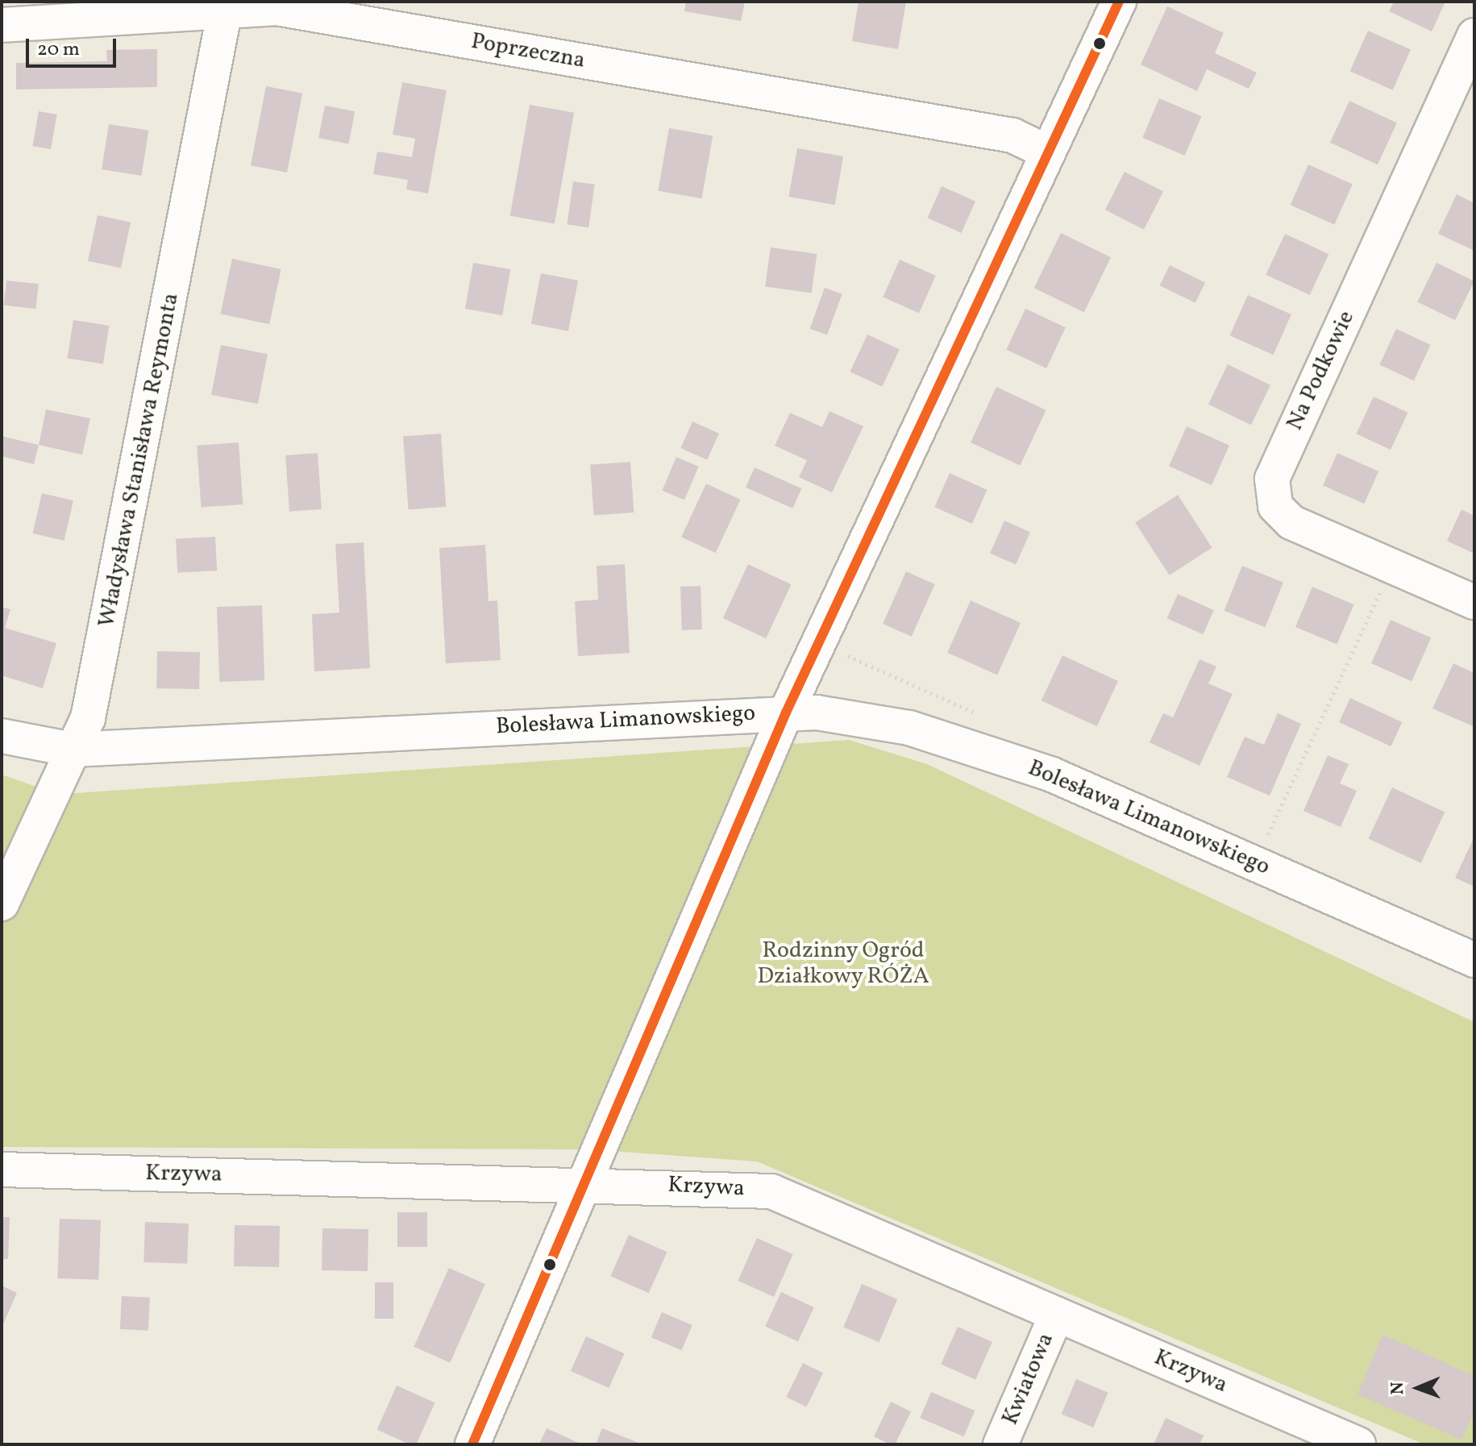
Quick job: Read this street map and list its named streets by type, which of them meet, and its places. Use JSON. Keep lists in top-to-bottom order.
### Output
{
  "streets": {
    "street": [
      "Poprzeczna",
      "Na Podkowie",
      "Władysława Stanisława Reymonta",
      "Bolesława Limanowskiego",
      "Krzywa",
      "Kwiatowa"
    ]
  },
  "crossings": [
    ["Poprzeczna", "Władysława Stanisława Reymonta"],
    ["Władysława Stanisława Reymonta", "Bolesława Limanowskiego"],
    ["Krzywa", "Kwiatowa"]
  ],
  "parks": ["Rodzinny Ogród Działkowy RÓŻA"],
  "scale_bar": "20 m",
  "north": "left"
}
